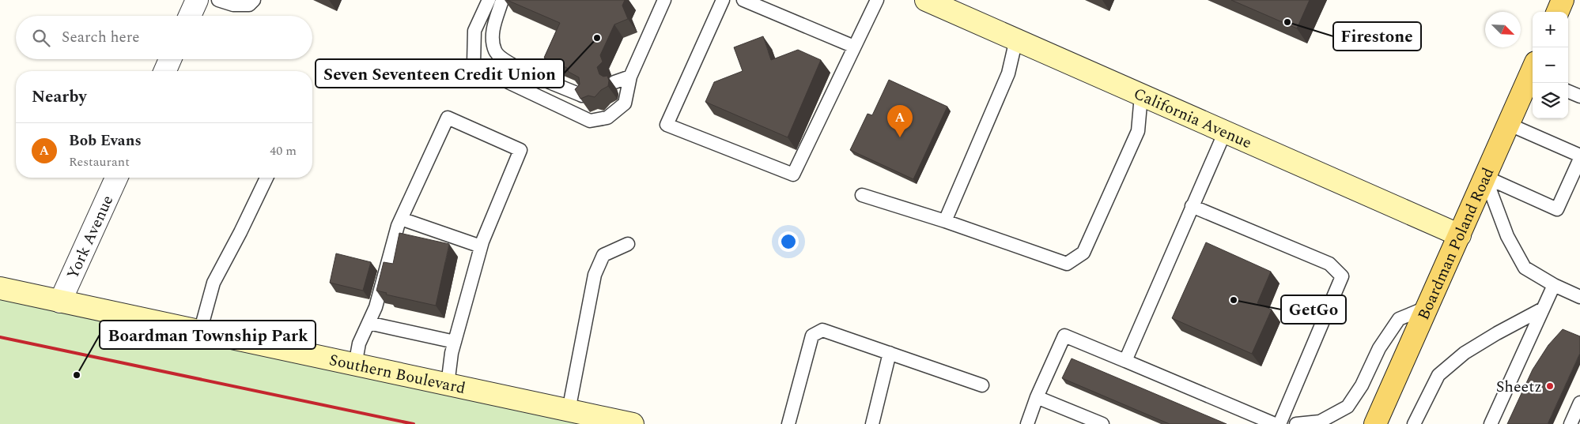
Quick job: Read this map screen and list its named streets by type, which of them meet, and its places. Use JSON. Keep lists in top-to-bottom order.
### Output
{
  "streets": {
    "main road": ["Boardman Poland Road"],
    "street": ["California Avenue", "York Avenue", "Southern Boulevard"]
  },
  "crossings": [
    ["California Avenue", "Boardman Poland Road"],
    ["York Avenue", "Southern Boulevard"]
  ],
  "places": [
    "Firestone",
    "Seven Seventeen Credit Union",
    "GetGo",
    "Boardman Township Park",
    "Sheetz"
  ],
  "north": "bottom right",
  "page": {
    "map_buttons": ["+", "−"],
    "search": "Search here",
    "heading": "Nearby",
    "pins": "A",
    "list": [
      {
        "mark": "A",
        "name": "Bob Evans",
        "note": "Restaurant",
        "value": "40 m"
      }
    ]
  }
}
